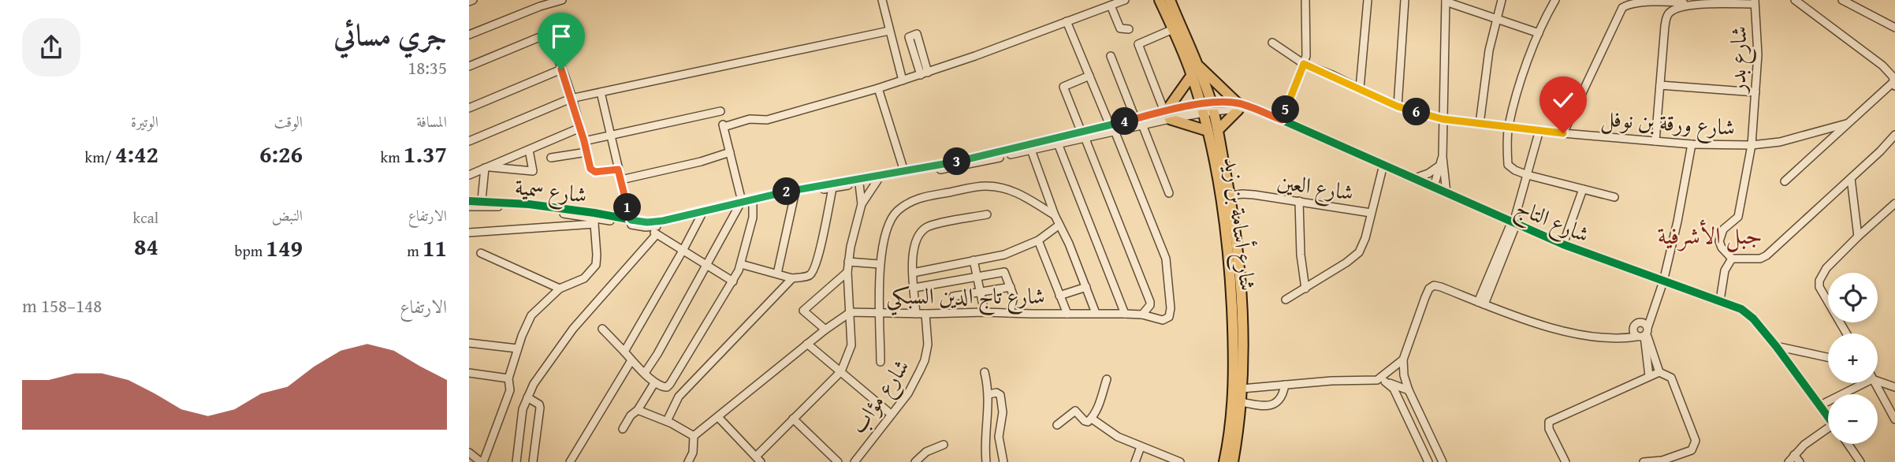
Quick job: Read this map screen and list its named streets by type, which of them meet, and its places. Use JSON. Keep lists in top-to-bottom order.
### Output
{
  "streets": {
    "highway": ["شارع أسامة بن زيد"],
    "street": [
      "شارع بدر",
      "شارع ورقة بن نوفل",
      "شارع العين",
      "شارع سمية",
      "شارع التاج",
      "شارع تاج الدين السبكي",
      "شارع مؤاب"
    ]
  },
  "crossings": [
    ["شارع بدر", "شارع ورقة بن نوفل"],
    ["شارع العين", "شارع أسامة بن زيد"],
    ["شارع سمية", "شارع التاج"],
    ["شارع سمية", "شارع أسامة بن زيد"],
    ["شارع سمية", "شارع تاج الدين السبكي"],
    ["شارع التاج", "شارع أسامة بن زيد"],
    ["شارع تاج الدين السبكي", "شارع مؤاب"]
  ],
  "districts": ["جبل الأشرفية"],
  "page": {
    "heading": ["جري مسائي", "18:35"],
    "stats": [
      ["المسافة", "1.37 km"],
      ["الوقت", "6:26"],
      ["الوتيرة", "4:42 /km"],
      ["الارتفاع", "11 m"],
      ["النبض", "149 bpm"],
      ["kcal", "84"]
    ],
    "pins": [
      "5",
      "6",
      "4",
      "3",
      "2",
      "1"
    ],
    "map_buttons": ["+", "−"],
    "chart": ["الارتفاع", "148–158 m"]
  }
}
